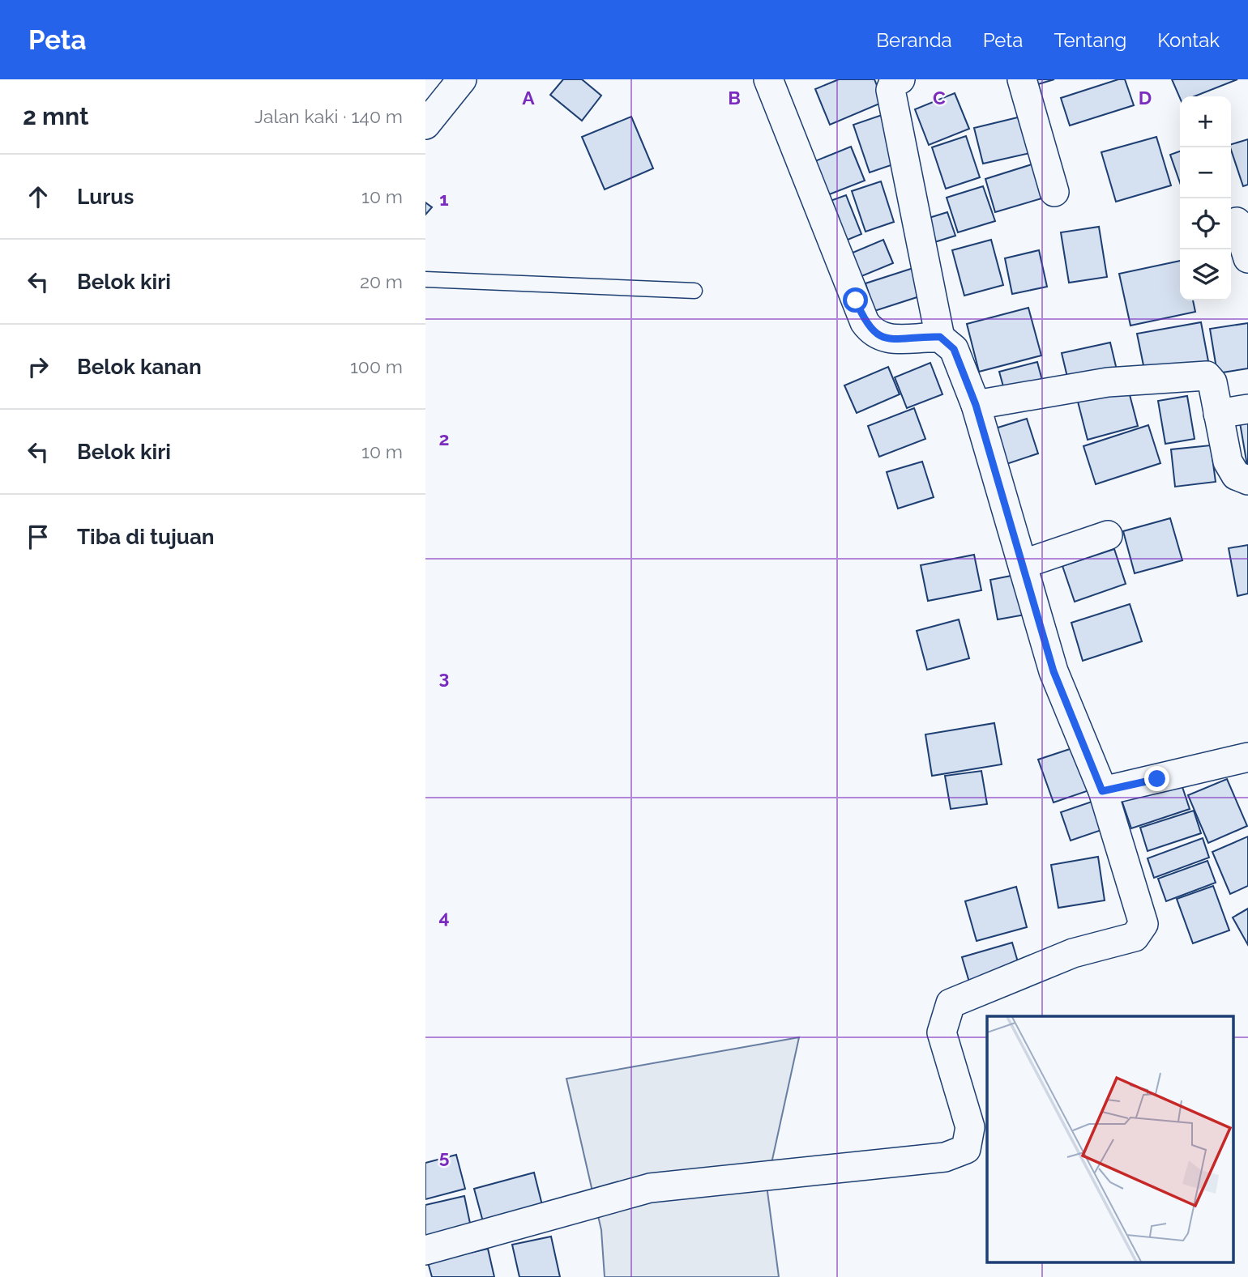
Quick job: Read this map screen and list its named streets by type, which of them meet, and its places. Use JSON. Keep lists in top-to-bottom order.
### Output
{
  "page": {
    "header": "Peta",
    "nav": [
      "Beranda",
      "Peta",
      "Tentang",
      "Kontak"
    ],
    "heading": ["2 mnt", "Jalan kaki · 140 m"],
    "map_buttons": ["+", "−"],
    "list": [
      ["Lurus", "10 m"],
      ["Belok kiri", "20 m"],
      ["Belok kanan", "100 m"],
      ["Belok kiri", "10 m"],
      "Tiba di tujuan"
    ]
  },
  "grid": {
    "columns": [
      "A",
      "B",
      "C",
      "D"
    ],
    "rows": [
      "1",
      "2",
      "3",
      "4",
      "5"
    ]
  }
}
